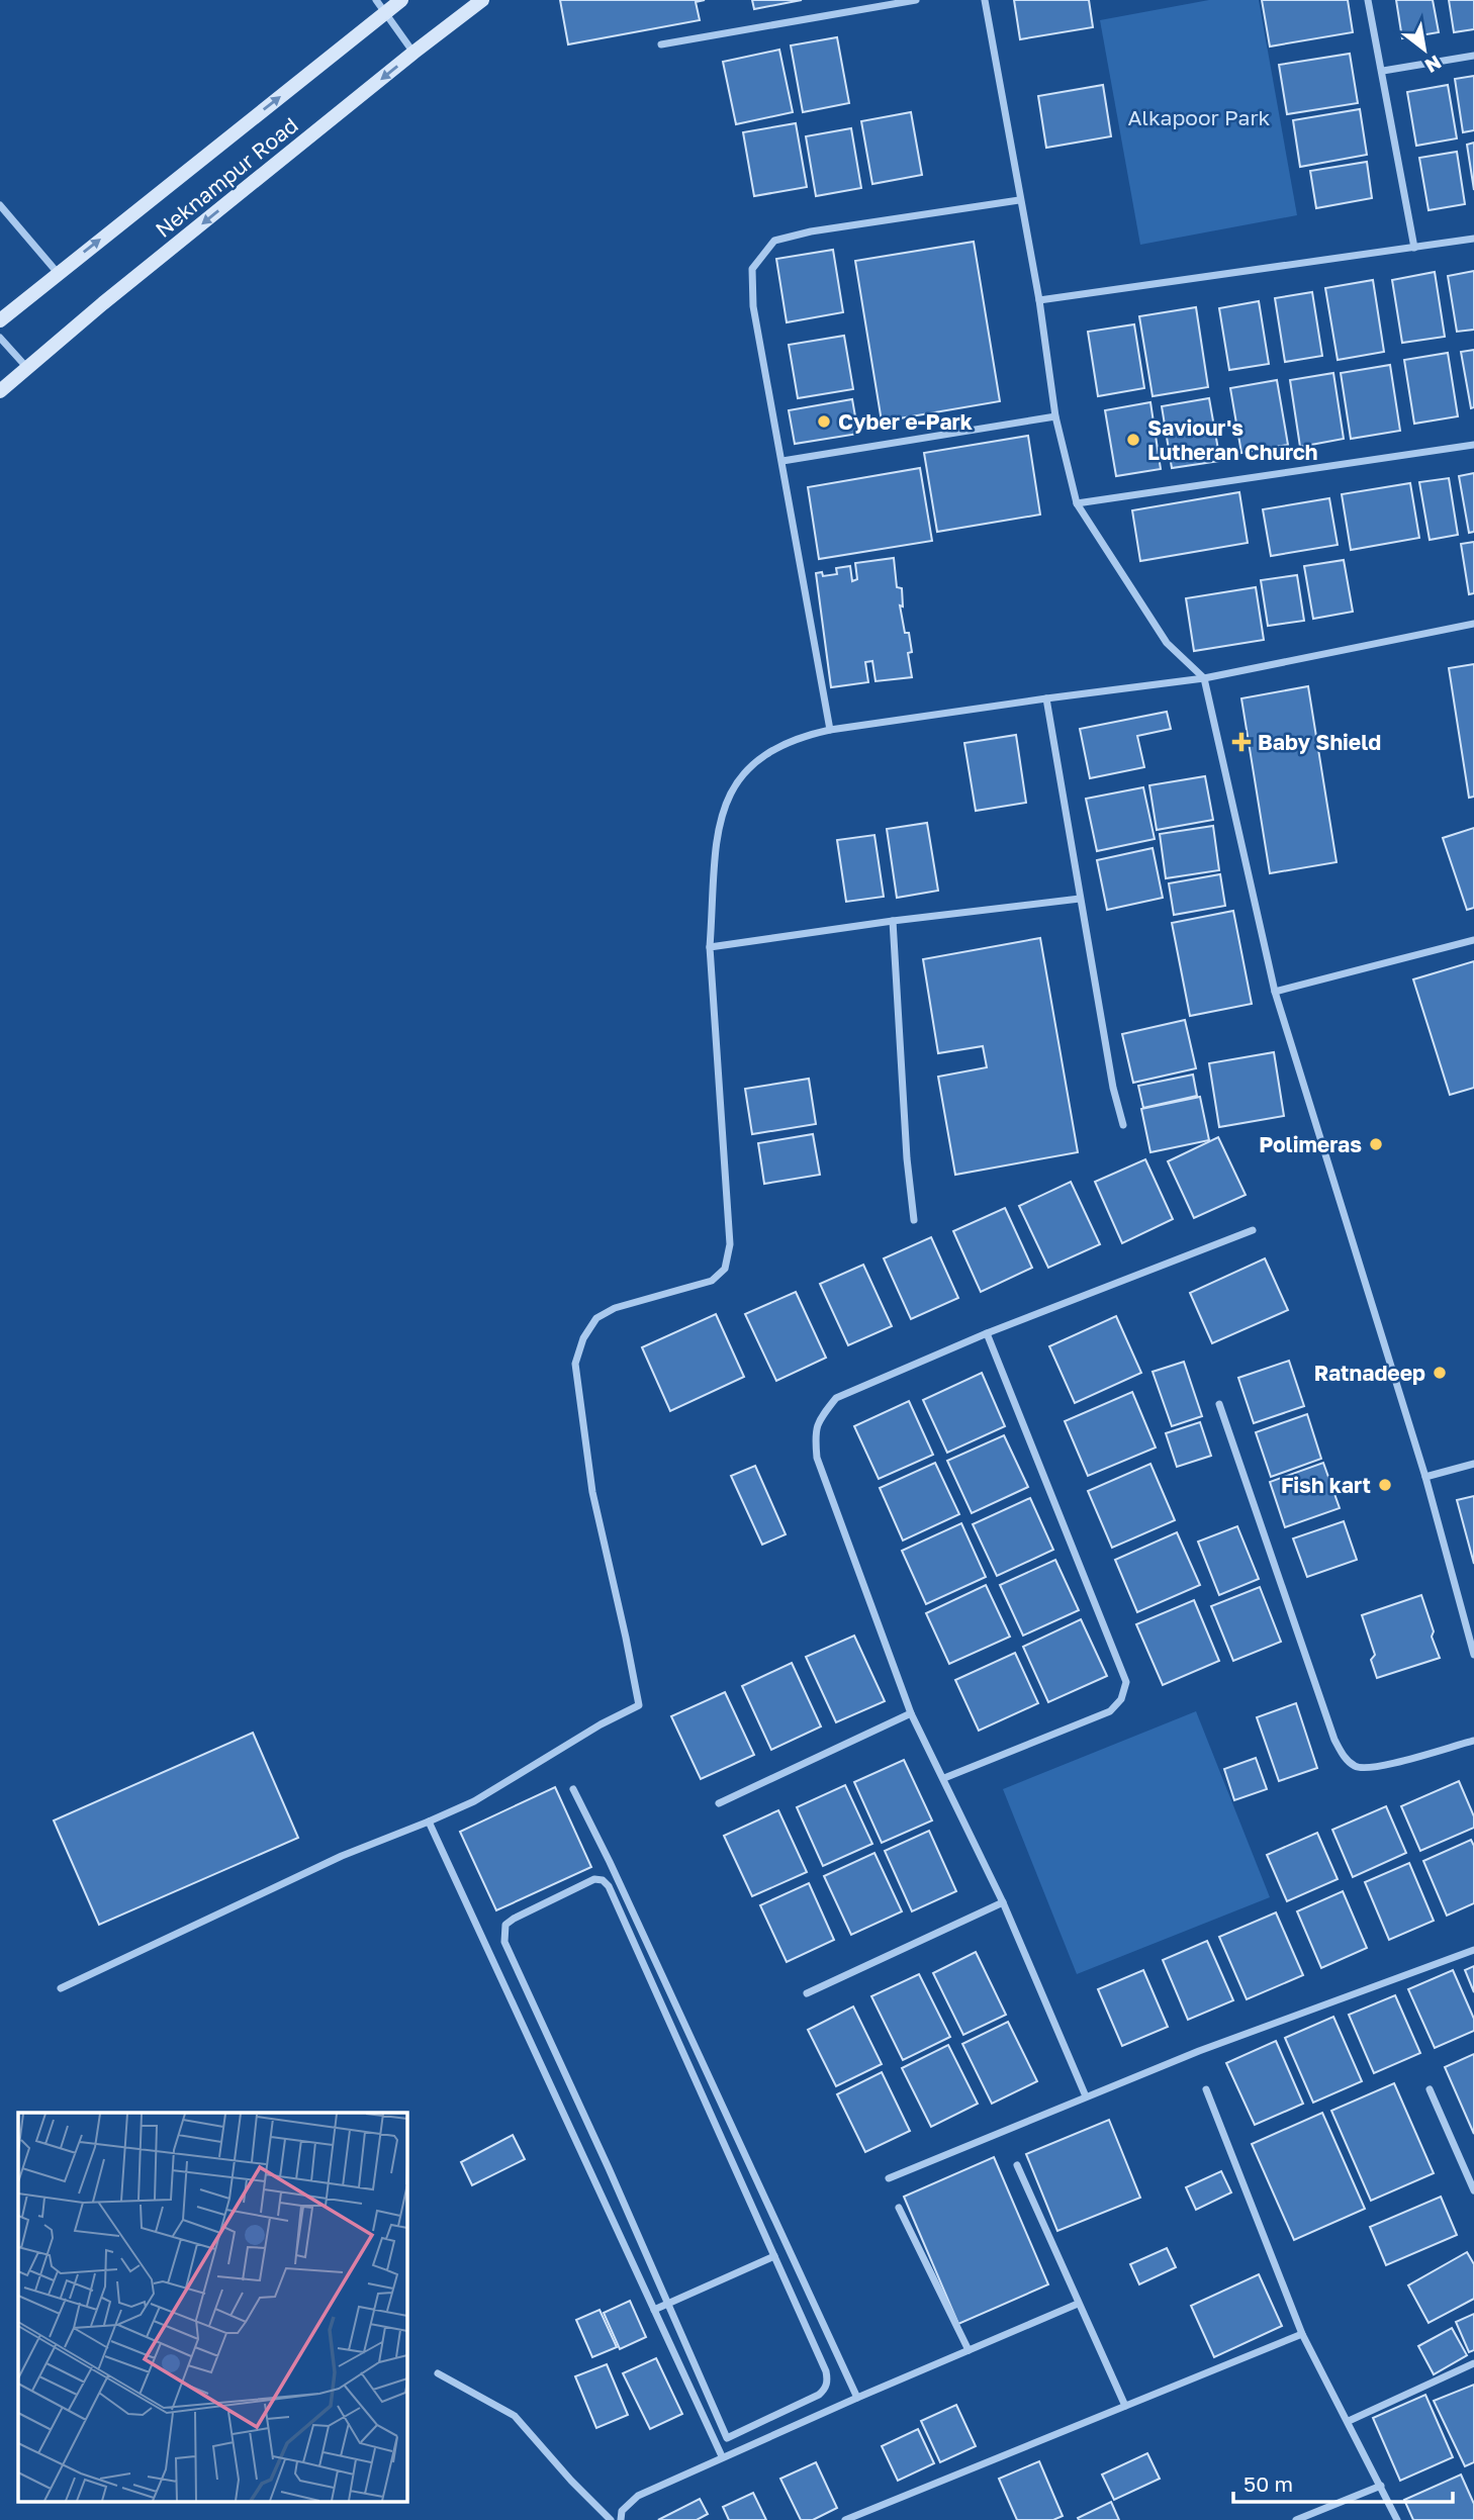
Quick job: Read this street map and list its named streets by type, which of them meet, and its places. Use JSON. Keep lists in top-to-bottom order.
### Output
{
  "streets": {
    "street": ["Neknampur Road"]
  },
  "parks": ["Alkapoor Park"],
  "places": {
    "other": [
      "Cyber e-Park",
      "Saviour's Lutheran Church",
      "Polimeras",
      "Ratnadeep",
      "Fish kart"
    ],
    "health": ["Baby Shield"]
  },
  "scale_bar": "50 m",
  "north": "bottom right"
}
